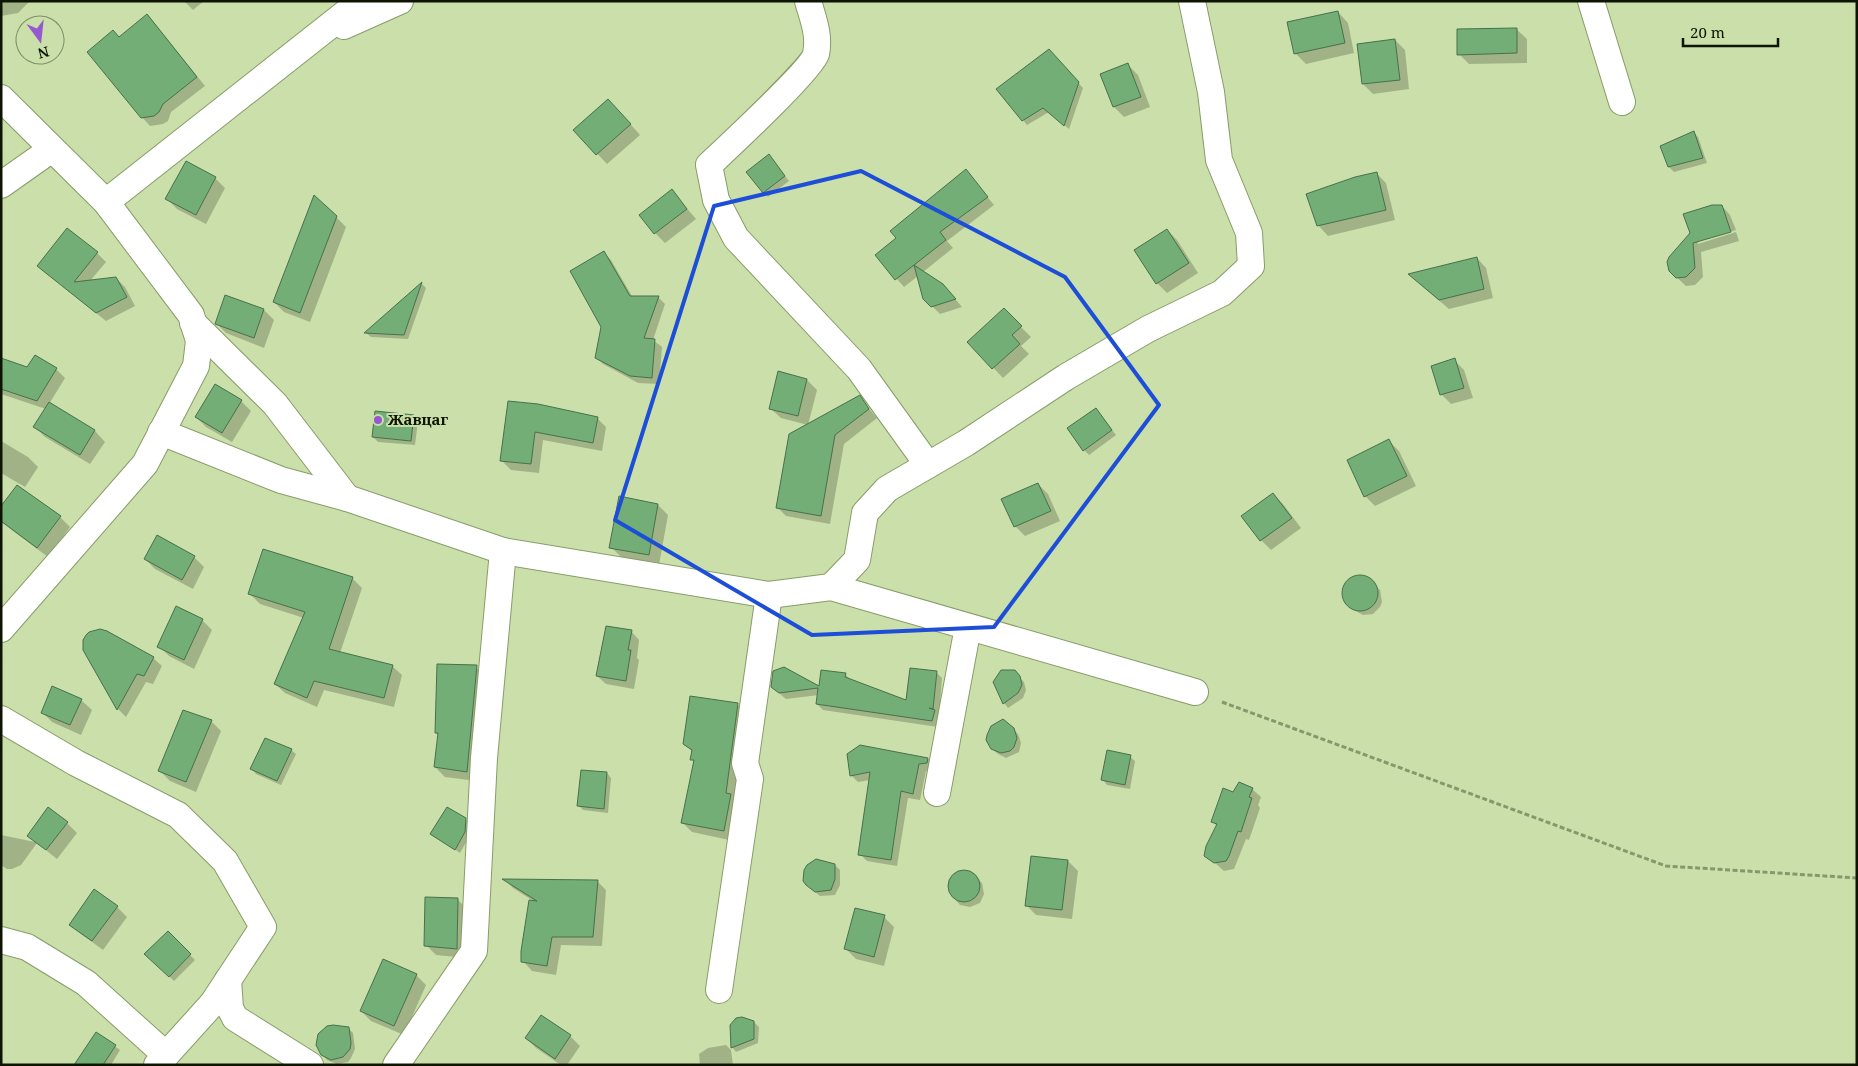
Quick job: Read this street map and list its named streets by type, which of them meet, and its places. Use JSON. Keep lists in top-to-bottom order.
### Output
{
  "places": ["Жавцаг"],
  "scale_bar": "20 m",
  "north": "bottom"
}
